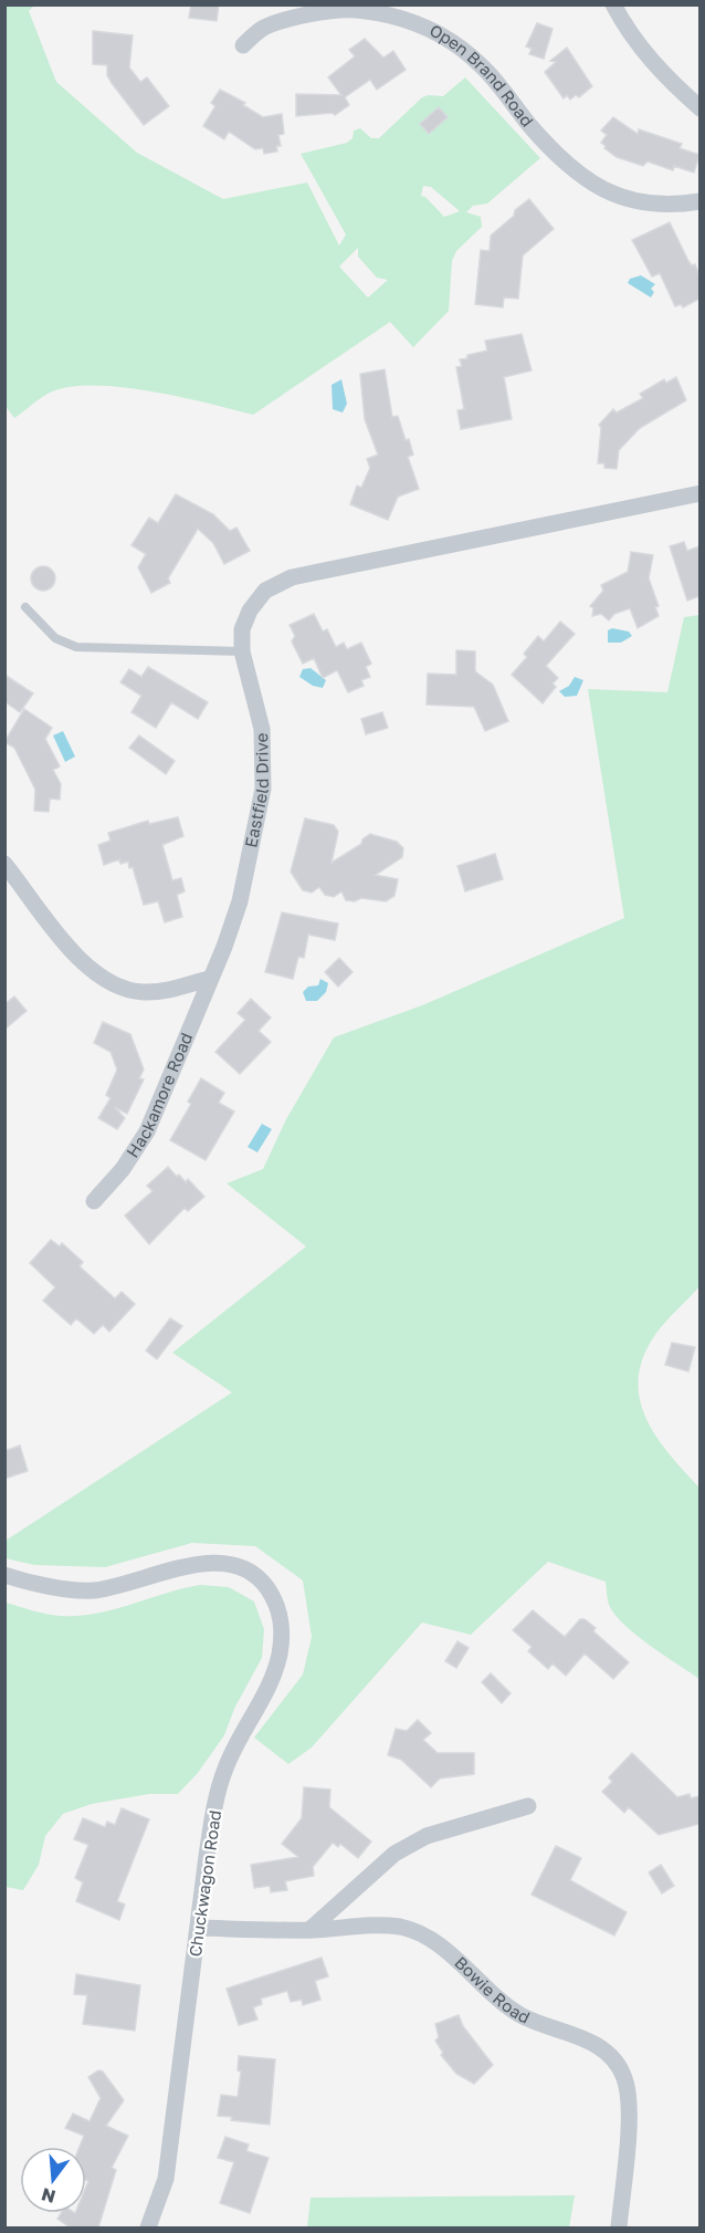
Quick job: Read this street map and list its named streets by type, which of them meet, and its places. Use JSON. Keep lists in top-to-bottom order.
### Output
{
  "streets": {
    "street": [
      "Open Brand Road",
      "Eastfield Drive",
      "Hackamore Road",
      "Chuckwagon Road",
      "Bowie Road"
    ]
  },
  "crossings": [
    ["Eastfield Drive", "Hackamore Road"],
    ["Chuckwagon Road", "Bowie Road"]
  ],
  "north": "bottom"
}
